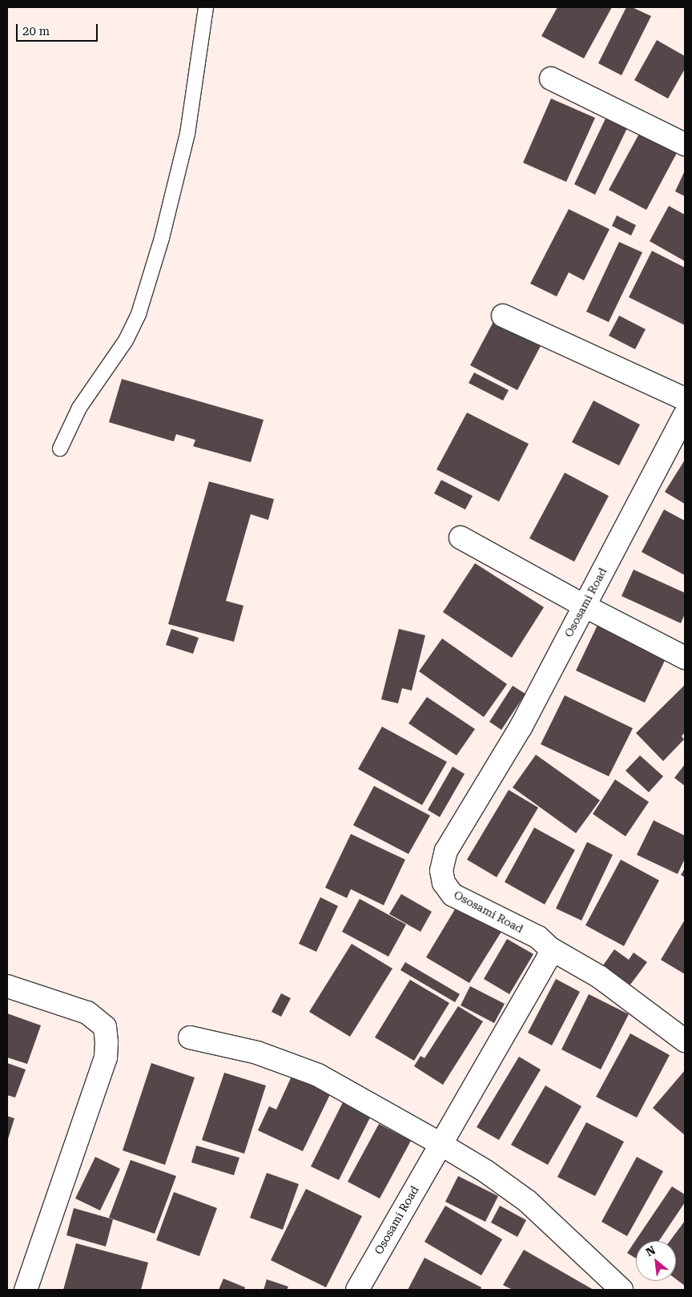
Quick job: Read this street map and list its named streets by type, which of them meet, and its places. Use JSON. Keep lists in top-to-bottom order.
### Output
{
  "streets": {
    "street": ["Ososami Road"]
  },
  "scale_bar": "20 m",
  "north": "top left"
}
